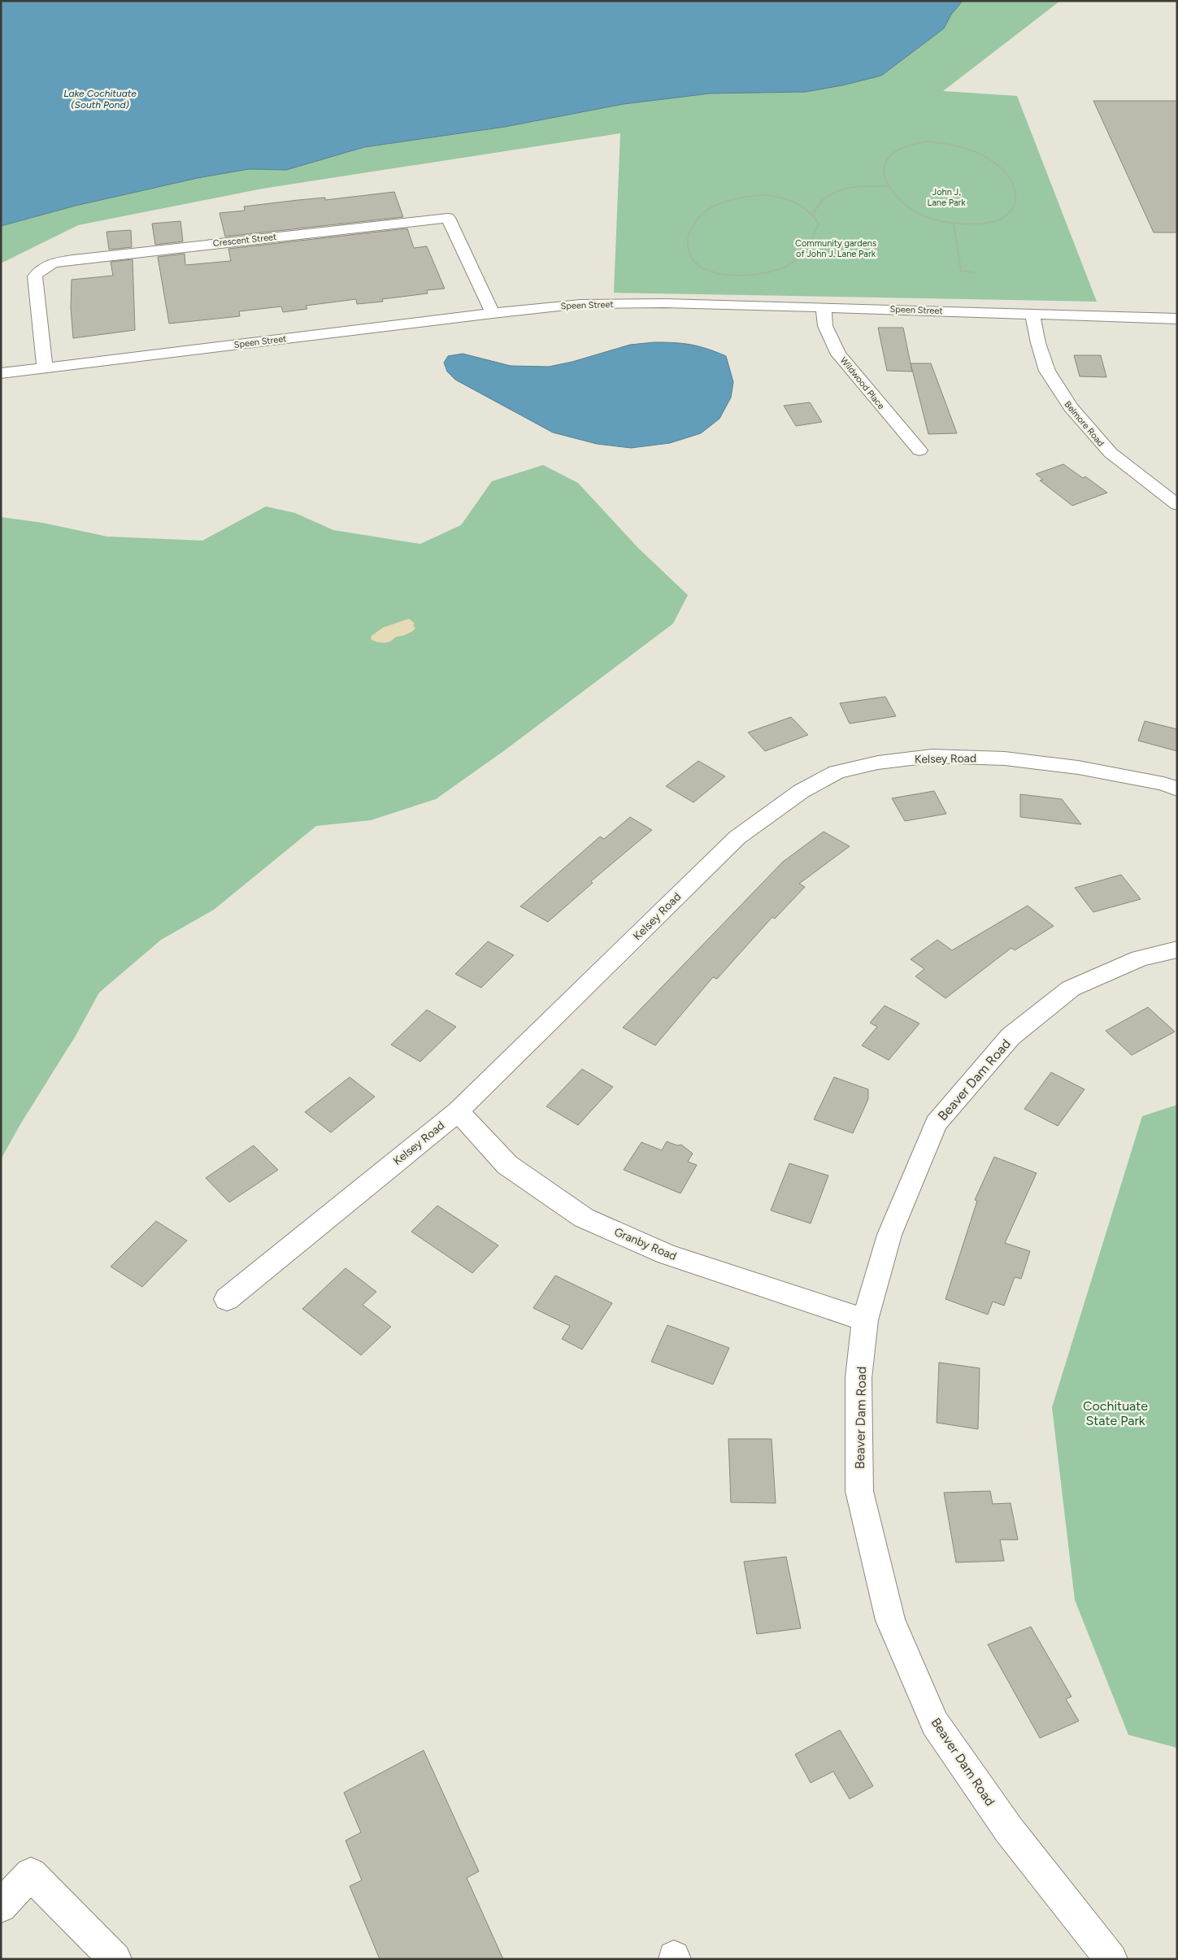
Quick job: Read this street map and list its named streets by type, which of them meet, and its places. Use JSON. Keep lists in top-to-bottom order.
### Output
{
  "streets": {
    "street": [
      "Crescent Street",
      "Speen Street",
      "Wildwood Place",
      "Belmore Road",
      "Kelsey Road",
      "Beaver Dam Road",
      "Granby Road"
    ]
  },
  "crossings": [
    ["Crescent Street", "Speen Street"],
    ["Speen Street", "Wildwood Place"],
    ["Speen Street", "Belmore Road"],
    ["Kelsey Road", "Granby Road"],
    ["Beaver Dam Road", "Granby Road"]
  ],
  "water": ["Lake Cochituate (South Pond)"],
  "parks": ["John J. Lane Park", "Community gardens of John J. Lane Park", "Cochituate State Park"]
}
